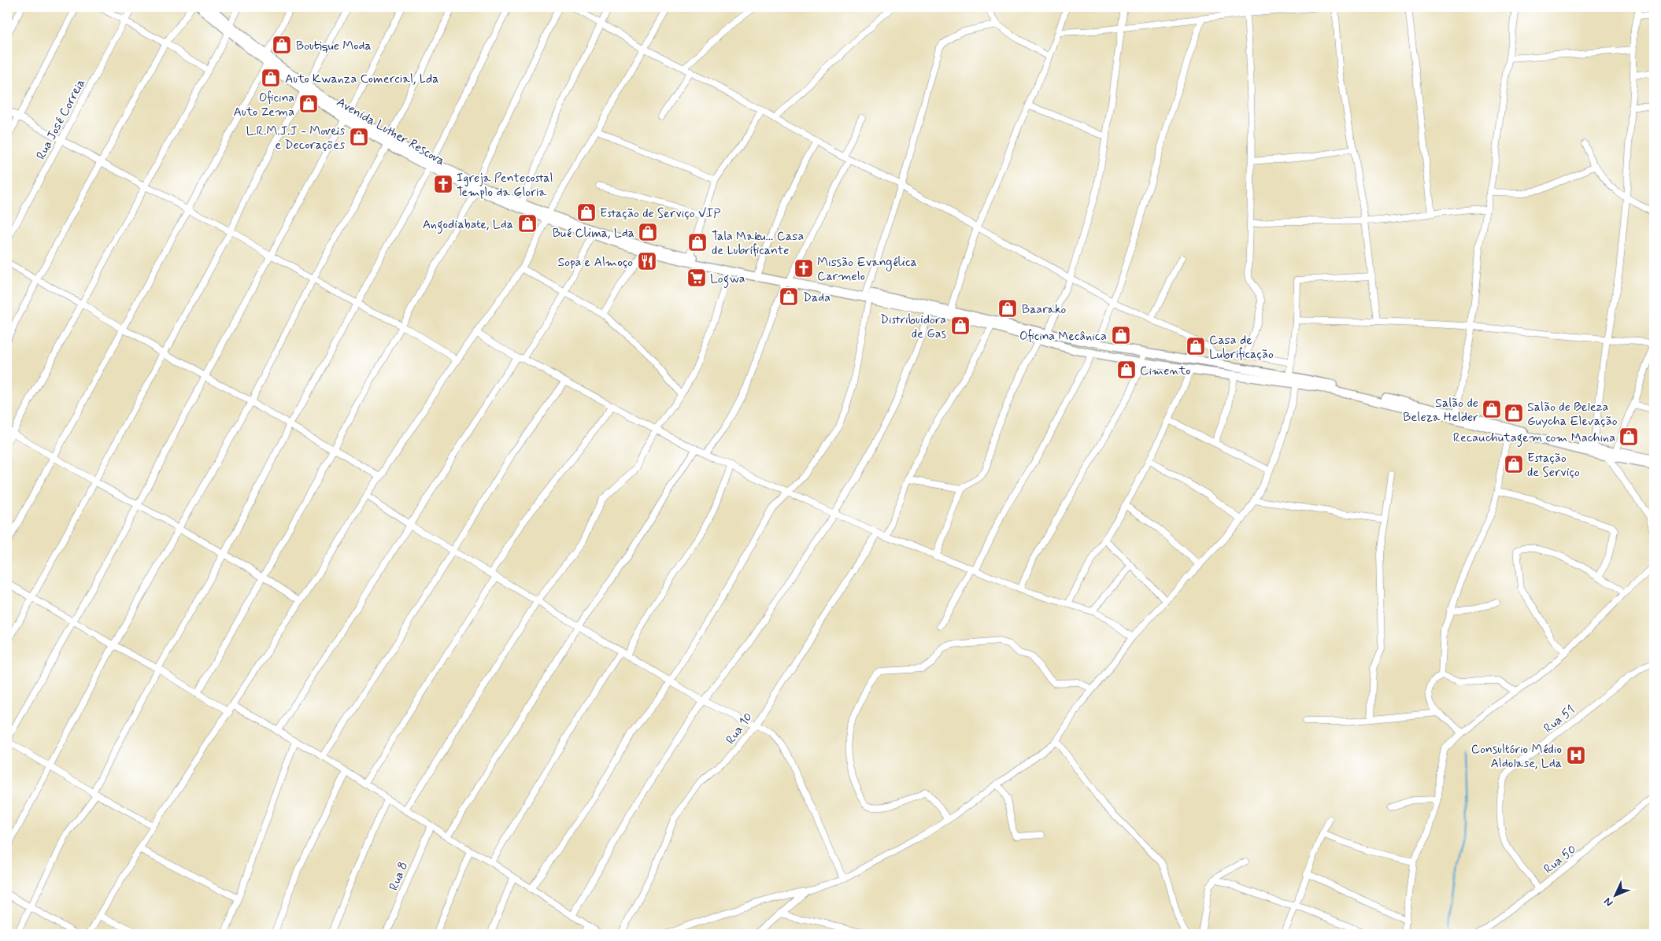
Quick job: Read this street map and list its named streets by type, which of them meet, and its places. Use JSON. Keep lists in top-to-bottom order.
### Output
{
  "streets": {
    "main road": ["Avenida Luther Rescova"],
    "street": [
      "Rua José Correia",
      "Rua 51",
      "Rua 10",
      "Rua 50",
      "Rua 8"
    ]
  },
  "crossings": [
    ["Rua 51", "Rua 50"]
  ],
  "places": {
    "shop": [
      "Boutique Moda",
      "Auto Kwanza Comercial, Lda",
      "Oficina Auto Zema",
      "L.R.M.J.J - Moveis e Decorações",
      "Estação de Serviço VIP",
      "Angodiabate, Lda",
      "Bué Clima, Lda",
      "Tala Maku... Casa de Lubrificante",
      "Dada",
      "Baarako",
      "Distribuidora de Gas",
      "Oficina Mecânica",
      "Casa de Lubrificação",
      "Cimento",
      "Salão de Beleza Helder",
      "Salão de Beleza Guycha Elevação",
      "Recauchutagem com Machina",
      "Estação de Serviço"
    ],
    "church": ["Igreja Pentecostal Templo da Gloria", "Missão Evangélica Carmelo"],
    "restaurant": ["Sopa e Almoço"],
    "supermarket": ["Logwa"],
    "hospital": ["Consultório Médio Aldolase, Lda"]
  },
  "north": "bottom left"
}
